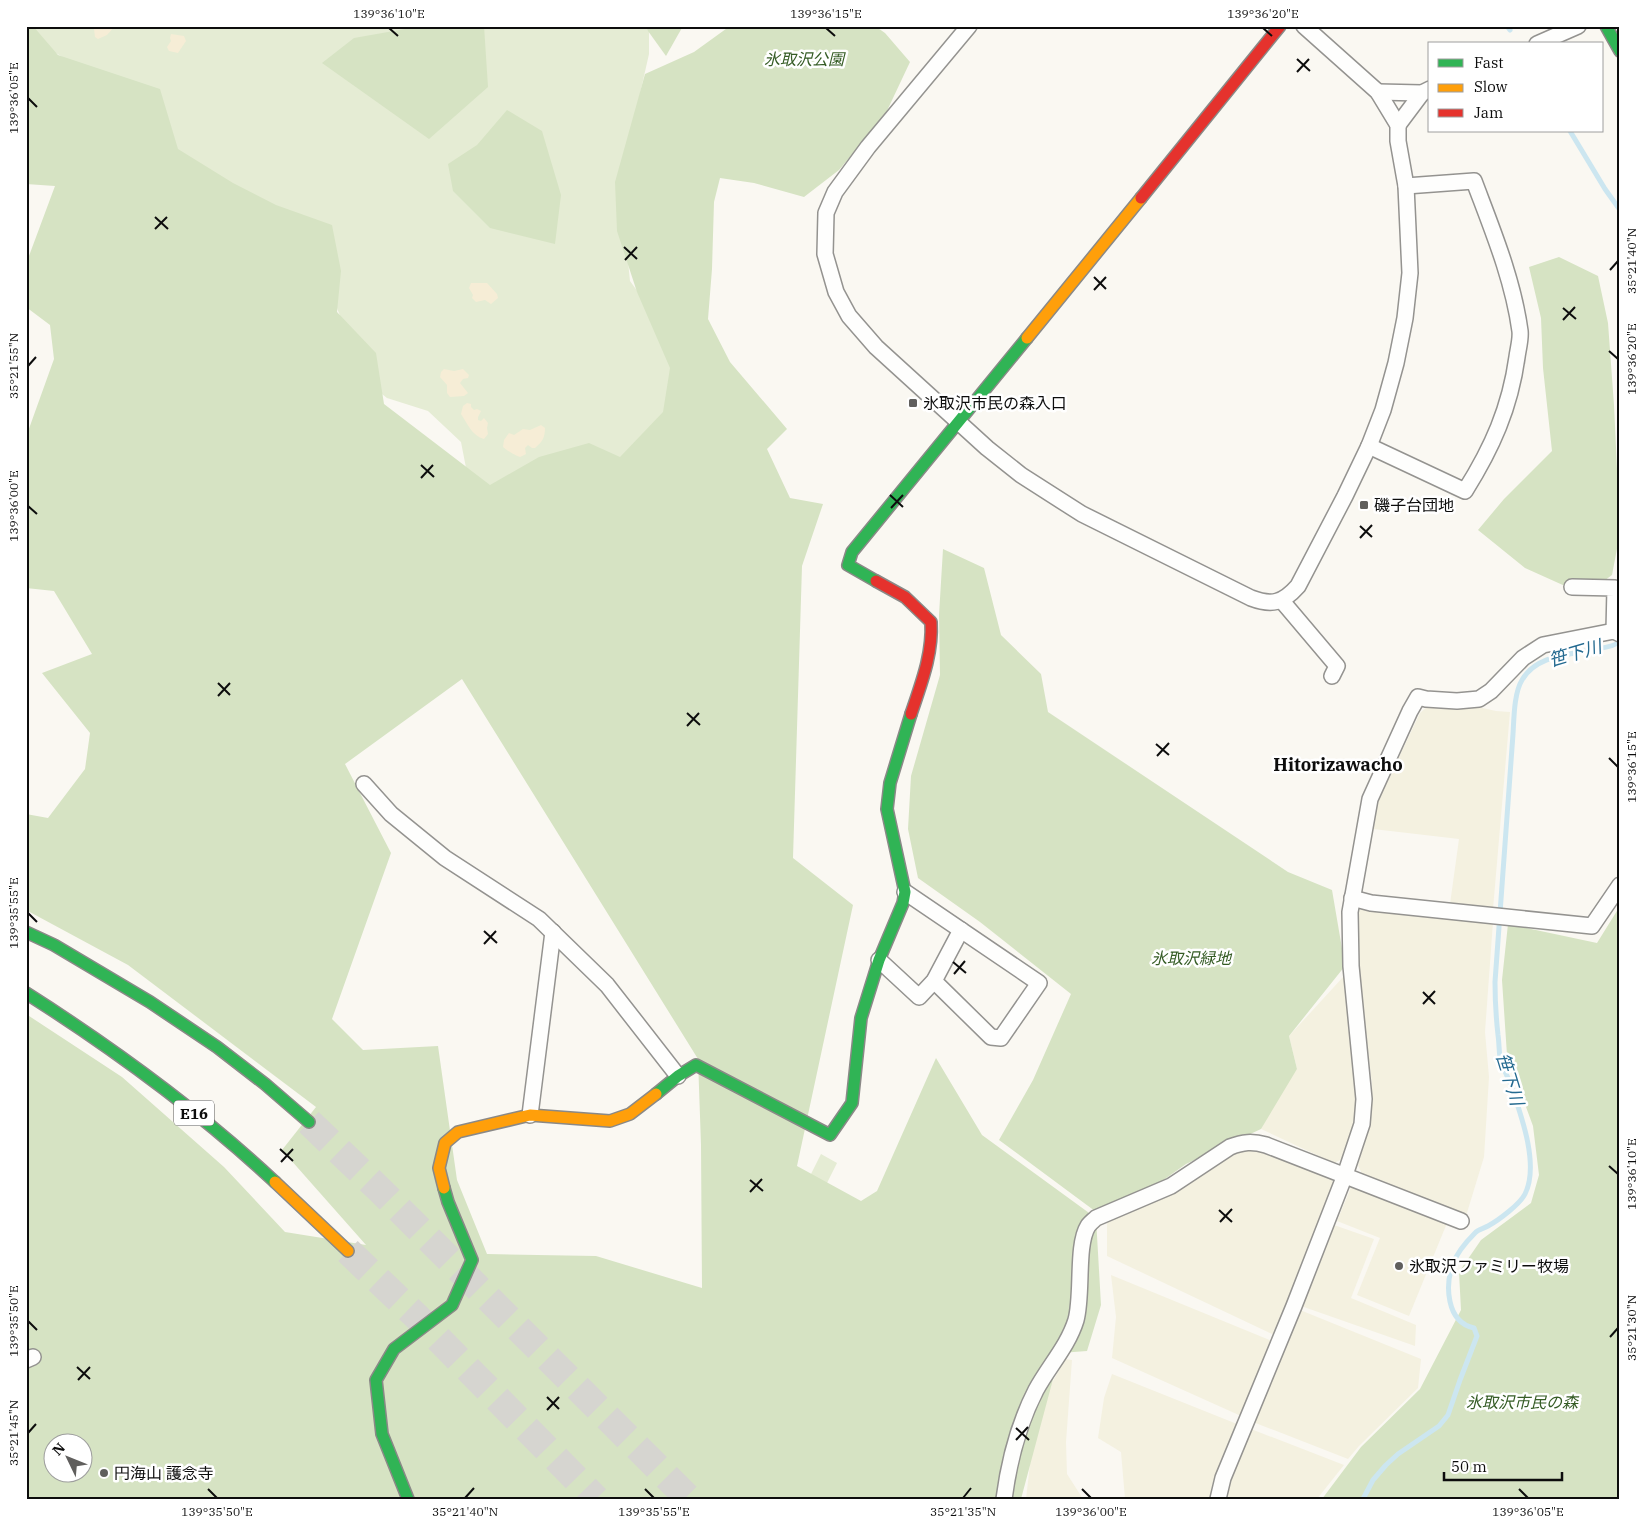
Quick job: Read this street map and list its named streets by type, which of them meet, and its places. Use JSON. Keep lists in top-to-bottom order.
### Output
{
  "streets": {
    "main road": ["E16"]
  },
  "districts": ["Hitorizawacho"],
  "water": ["笹下川"],
  "parks": ["氷取沢公園", "氷取沢緑地", "氷取沢市民の森"],
  "places": {
    "transit": ["氷取沢市民の森入口", "磯子台団地"],
    "other": ["氷取沢ファミリー牧場", "円海山 護念寺"]
  },
  "legend": ["Fast", "Slow", "Jam"],
  "scale_bar": "50 m",
  "north": "top left",
  "coordinates": [
    "139°36'10\"E",
    "139°36'15\"E",
    "139°36'20\"E",
    "139°36'05\"E",
    "35°21'40\"N",
    "35°21'55\"N",
    "139°36'00\"E",
    "139°35'55\"E",
    "139°35'50\"E",
    "35°21'30\"N",
    "35°21'45\"N",
    "35°21'35\"N"
  ]
}
